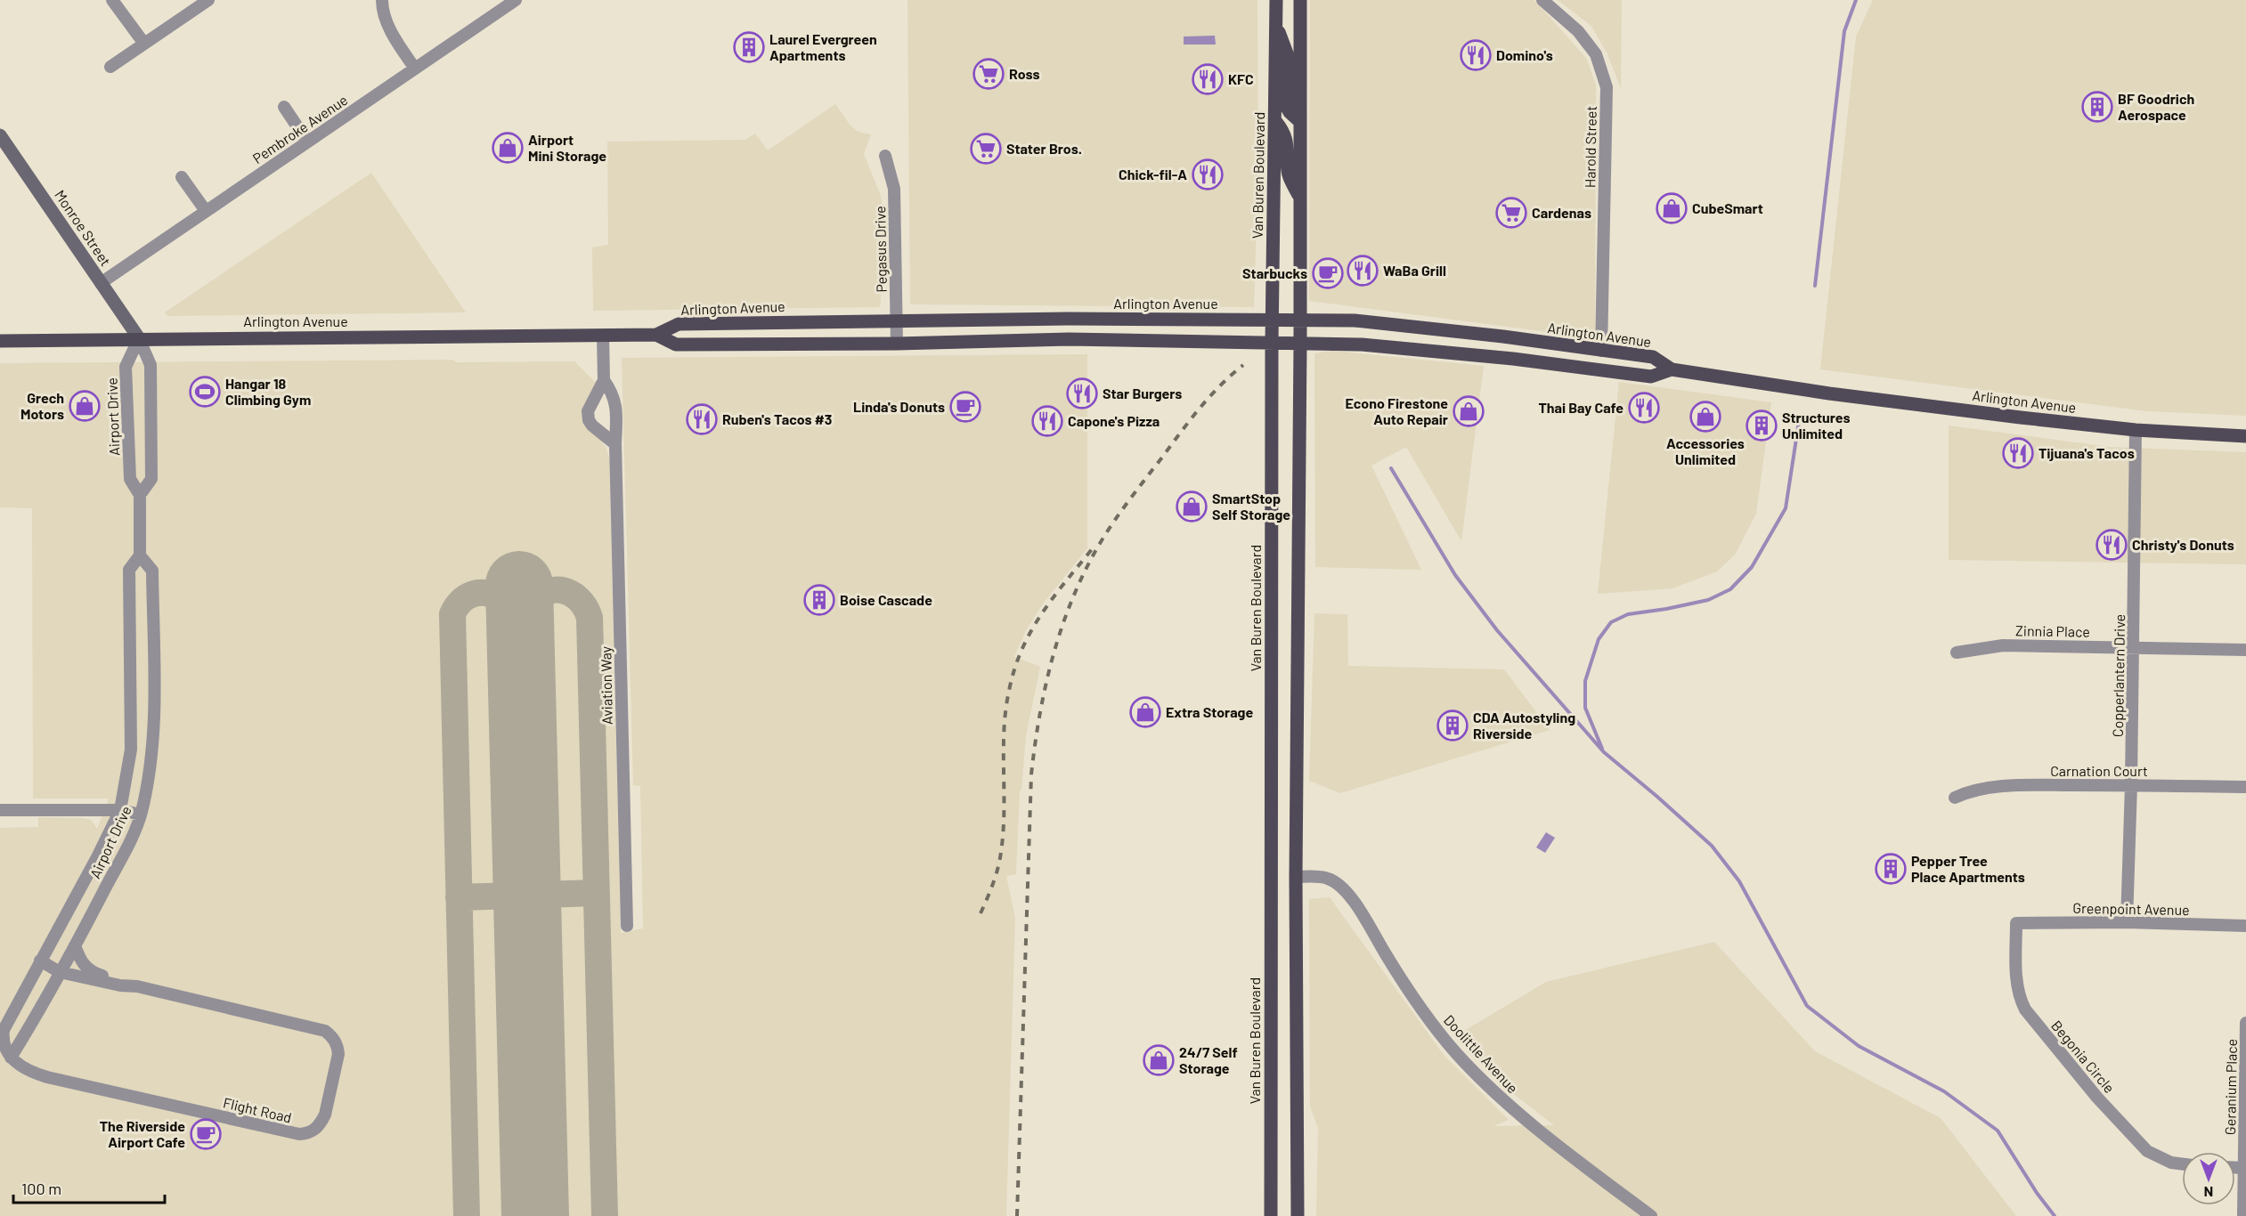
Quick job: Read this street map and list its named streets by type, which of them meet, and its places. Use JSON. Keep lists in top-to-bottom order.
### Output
{
  "streets": {
    "main road": ["Van Buren Boulevard", "Arlington Avenue"],
    "street": [
      "Pembroke Avenue",
      "Harold Street",
      "Monroe Street",
      "Pegasus Drive",
      "Airport Drive",
      "Zinnia Place",
      "Copperlantern Drive",
      "Aviation Way",
      "Carnation Court",
      "Greenpoint Avenue",
      "Doolittle Avenue",
      "Begonia Circle",
      "Geranium Place",
      "Flight Road"
    ]
  },
  "crossings": [
    ["Pembroke Avenue", "Monroe Street"],
    ["Harold Street", "Arlington Avenue"],
    ["Van Buren Boulevard", "Arlington Avenue"],
    ["Monroe Street", "Arlington Avenue"],
    ["Monroe Street", "Airport Drive"],
    ["Pegasus Drive", "Arlington Avenue"],
    ["Arlington Avenue", "Airport Drive"],
    ["Arlington Avenue", "Copperlantern Drive"],
    ["Arlington Avenue", "Aviation Way"],
    ["Airport Drive", "Flight Road"],
    ["Zinnia Place", "Copperlantern Drive"],
    ["Copperlantern Drive", "Carnation Court"],
    ["Copperlantern Drive", "Greenpoint Avenue"],
    ["Greenpoint Avenue", "Begonia Circle"]
  ],
  "places": {
    "building": [
      "Laurel Evergreen Apartments",
      "BF Goodrich Aerospace",
      "Structures Unlimited",
      "Boise Cascade",
      "CDA Autostyling Riverside",
      "Pepper Tree Place Apartments"
    ],
    "restaurant": [
      "Domino's",
      "KFC",
      "Chick-fil-A",
      "WaBa Grill",
      "Star Burgers",
      "Thai Bay Cafe",
      "Ruben's Tacos #3",
      "Capone's Pizza",
      "Tijuana's Tacos",
      "Christy's Donuts"
    ],
    "supermarket": ["Ross", "Stater Bros.", "Cardenas"],
    "shop": [
      "Airport Mini Storage",
      "CubeSmart",
      "Grech Motors",
      "Econo Firestone Auto Repair",
      "Accessories Unlimited",
      "SmartStop Self Storage",
      "Extra Storage",
      "24/7 Self Storage"
    ],
    "cafe": ["Starbucks", "Linda's Donuts", "The Riverside Airport Cafe"],
    "sports": ["Hangar 18 Climbing Gym"]
  },
  "scale_bar": "100 m",
  "north": "bottom"
}
